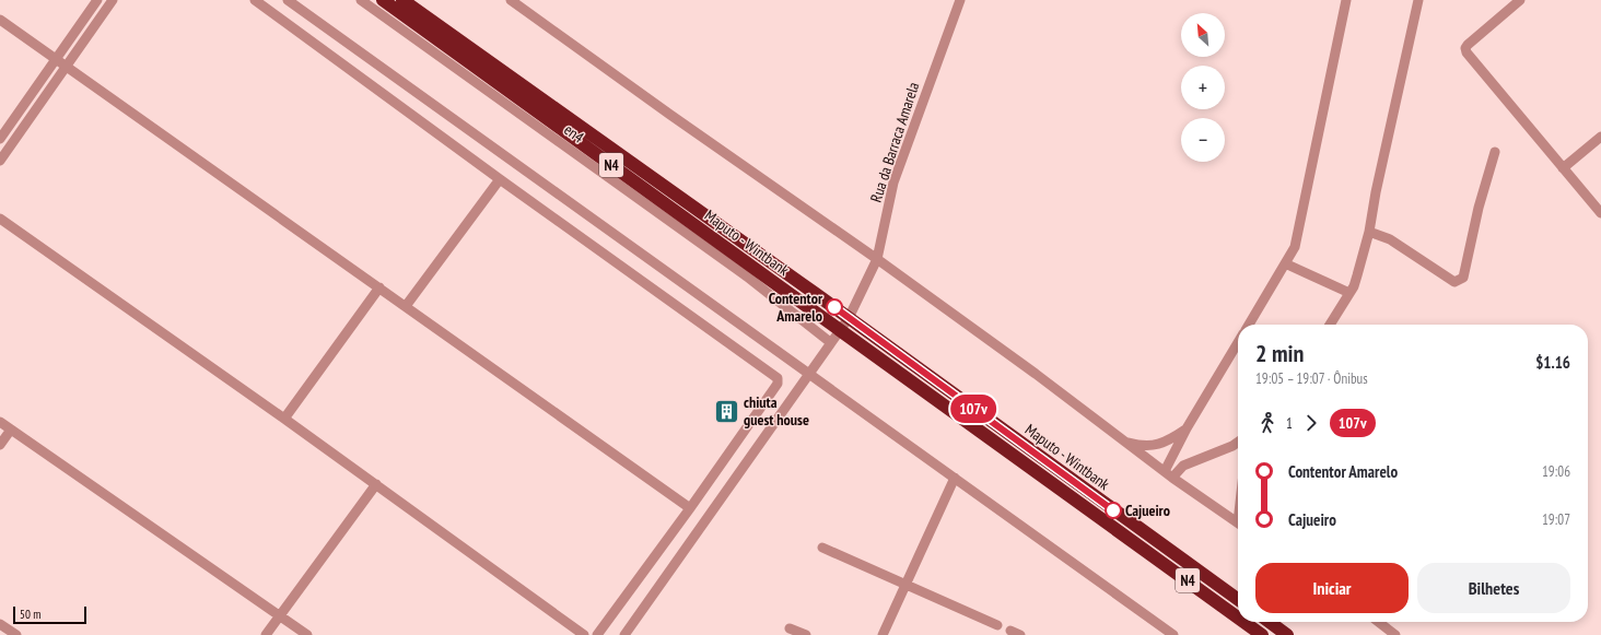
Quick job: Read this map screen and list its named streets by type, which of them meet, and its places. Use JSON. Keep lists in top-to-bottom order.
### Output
{
  "streets": {
    "highway": ["N4", "Maputo - Wintbank"],
    "street": ["en4", "Rua da Barraca Amarela"]
  },
  "crossings": [
    ["en4", "Rua da Barraca Amarela"],
    ["Rua da Barraca Amarela", "Maputo - Wintbank"]
  ],
  "places": {
    "other": ["Contentor Amarelo", "Cajueiro"],
    "building": ["chiuta guest house"]
  },
  "lines": ["bus line 107v"],
  "scale_bar": "50 m",
  "north": "top left",
  "page": {
    "on_map": "107v",
    "map_buttons": ["+", "−"],
    "heading": ["2 min", "19:05 – 19:07 · Ônibus", "$1.16"],
    "legs": ["1", "107v"],
    "list": [
      {
        "name": "Contentor Amarelo",
        "value": "19:06"
      },
      {
        "name": "Cajueiro",
        "value": "19:07"
      }
    ],
    "buttons": ["Iniciar", "Bilhetes"],
    "scale": "50 m"
  }
}
